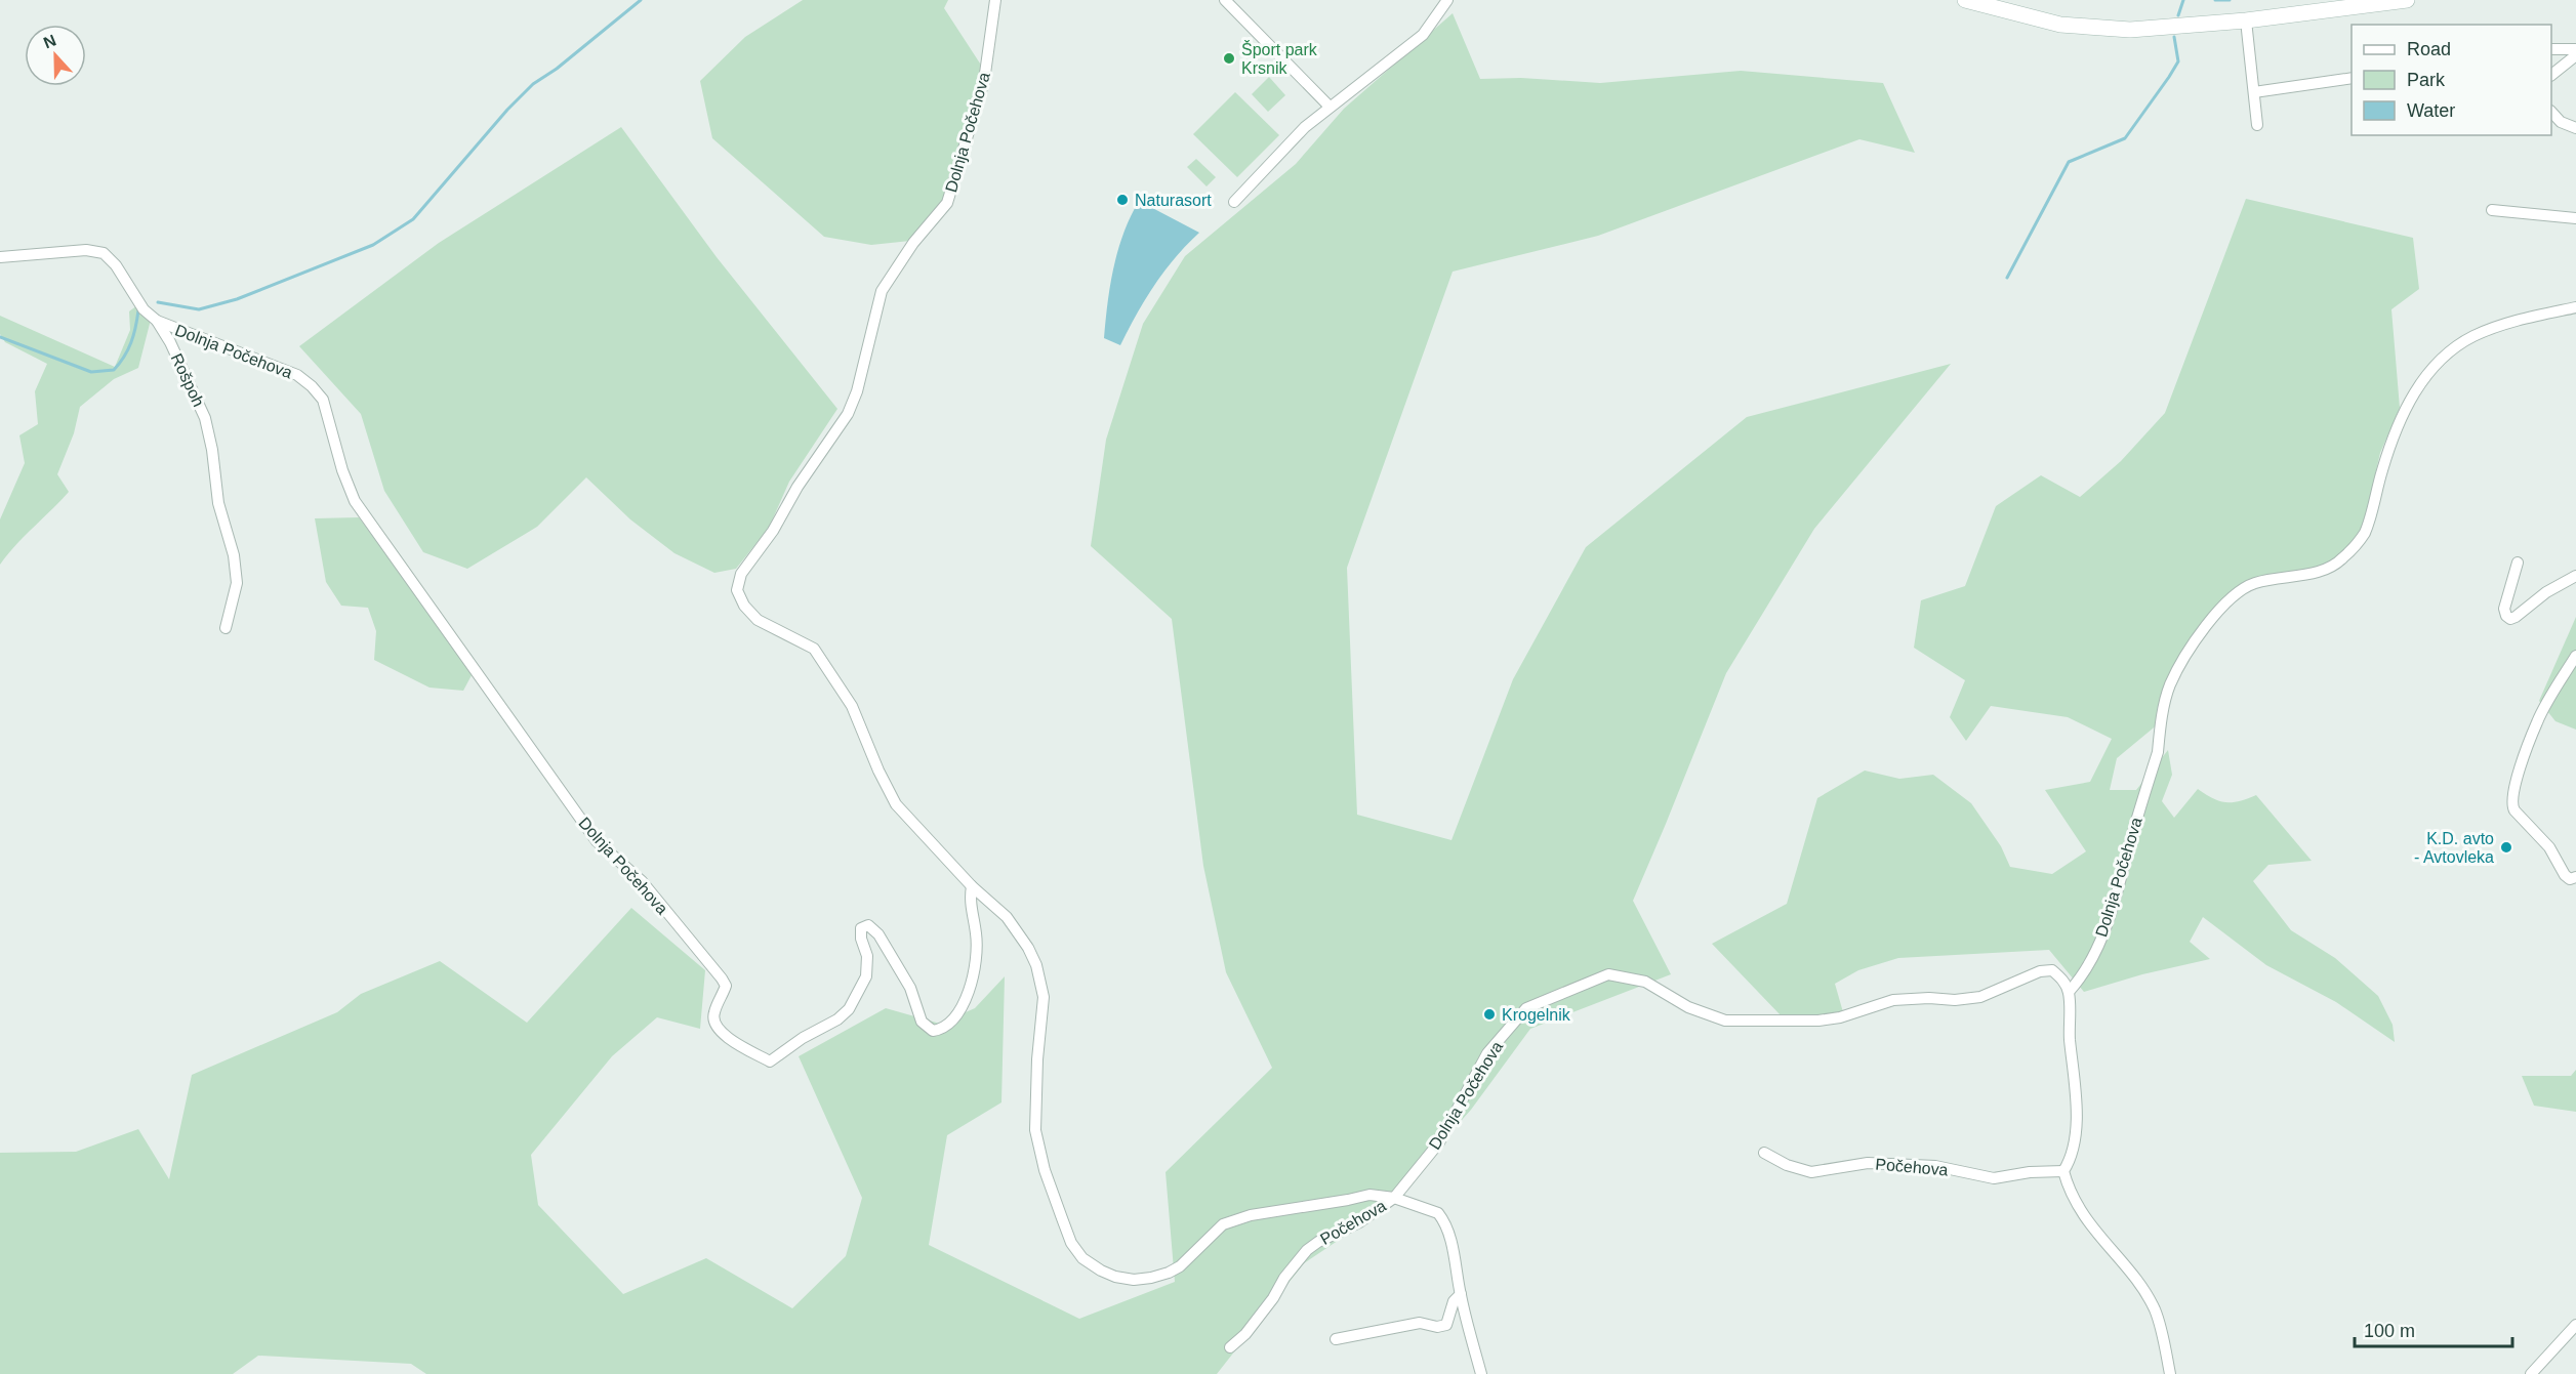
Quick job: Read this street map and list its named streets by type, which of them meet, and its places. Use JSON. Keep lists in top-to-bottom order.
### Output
{
  "streets": {
    "street": ["Dolnja Počehova", "Rošpoh", "Počehova"]
  },
  "crossings": [
    ["Dolnja Počehova", "Rošpoh"],
    ["Dolnja Počehova", "Počehova"]
  ],
  "places": [
    "Šport park Krsnik",
    "Naturasort",
    "K.D. avto - Avtovleka",
    "Krogelnik"
  ],
  "legend": ["Road", "Park", "Water"],
  "scale_bar": "100 m",
  "north": "top"
}
